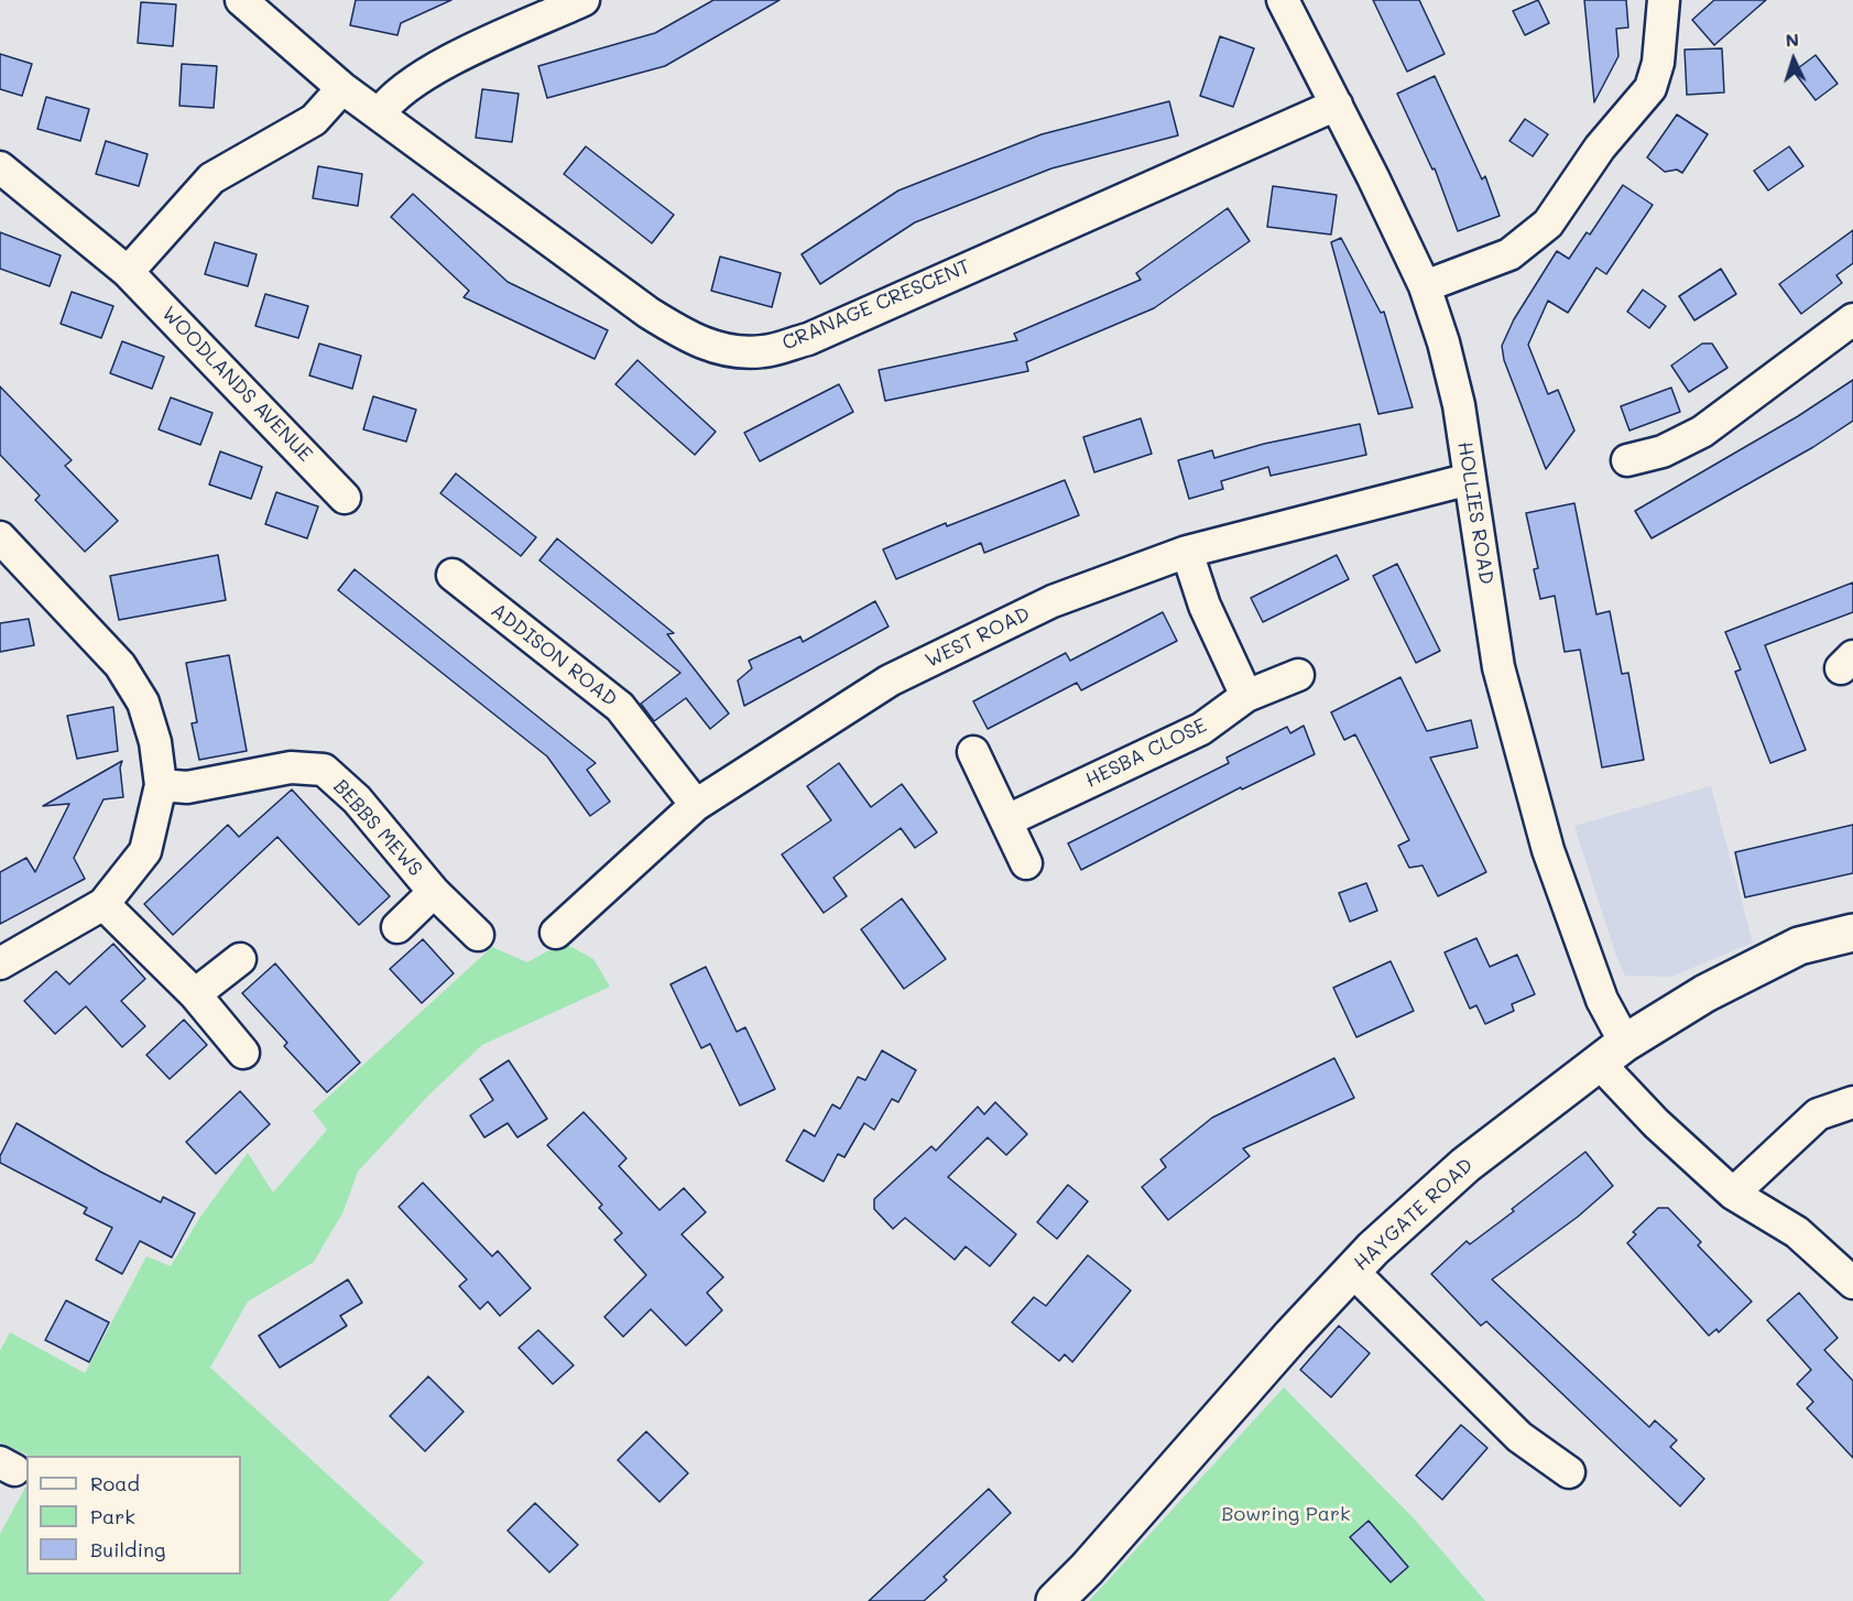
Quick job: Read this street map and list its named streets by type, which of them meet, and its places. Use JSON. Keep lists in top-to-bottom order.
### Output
{
  "streets": {
    "street": [
      "CRANAGE CRESCENT",
      "WOODLANDS AVENUE",
      "HOLLIES ROAD",
      "WEST ROAD",
      "ADDISON ROAD",
      "HESBA CLOSE",
      "BEBBS MEWS",
      "HAYGATE ROAD"
    ]
  },
  "crossings": [
    ["CRANAGE CRESCENT", "HOLLIES ROAD"],
    ["HOLLIES ROAD", "WEST ROAD"],
    ["HOLLIES ROAD", "HAYGATE ROAD"],
    ["WEST ROAD", "ADDISON ROAD"]
  ],
  "parks": ["Bowring Park"],
  "legend": ["Road", "Park", "Building"],
  "north": "top"
}
